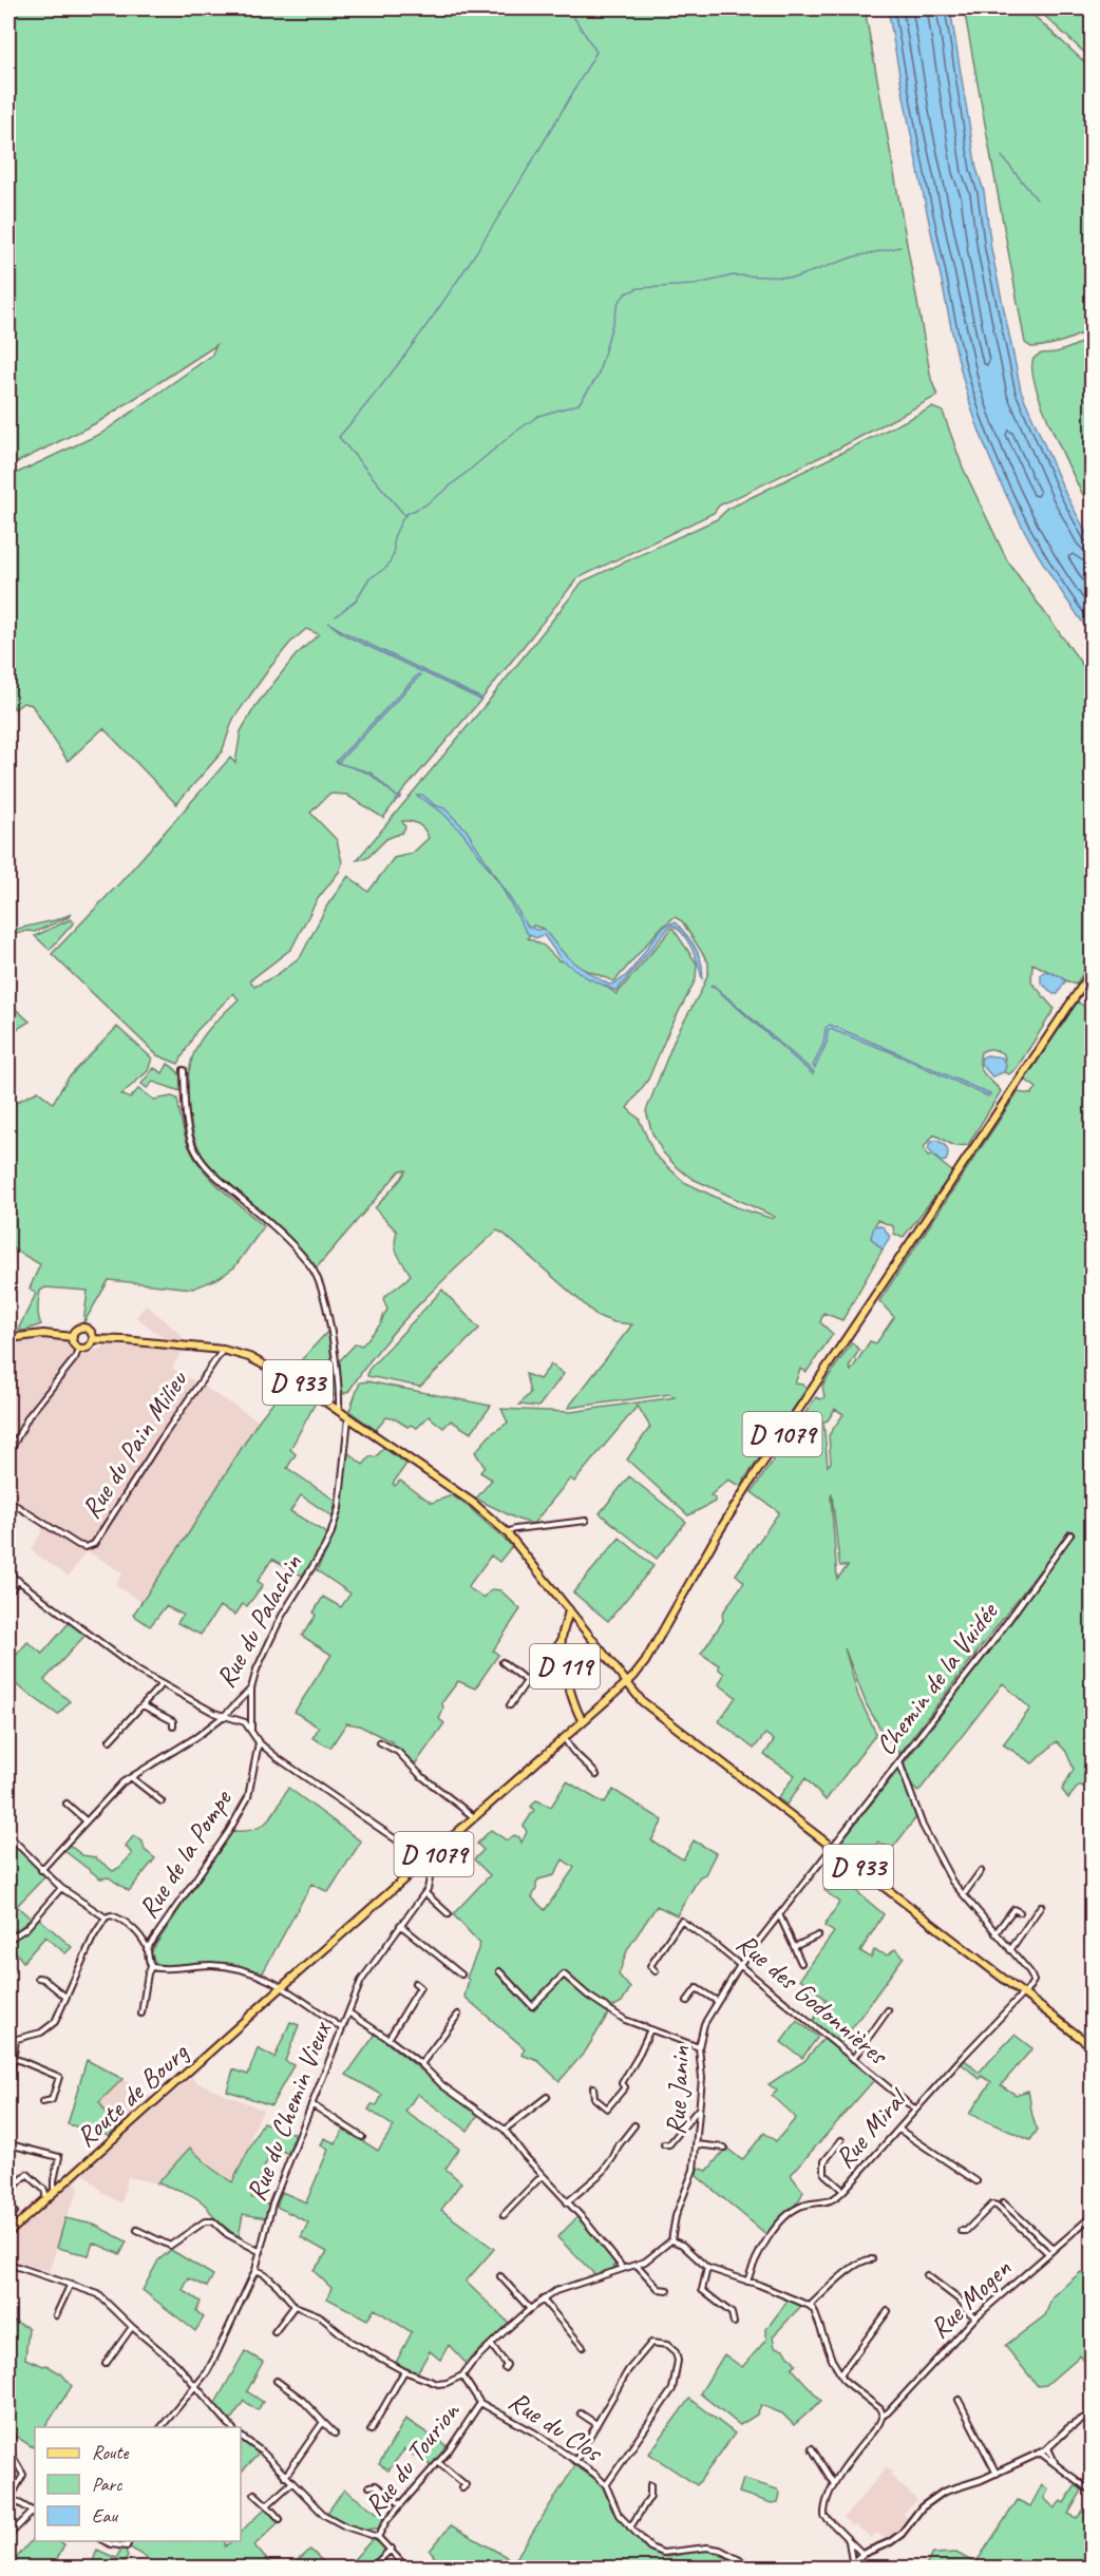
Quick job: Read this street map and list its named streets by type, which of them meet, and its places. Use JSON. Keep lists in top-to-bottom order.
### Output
{
  "streets": {
    "main road": [
      "D 933",
      "D 1079",
      "D 119",
      "Route de Bourg"
    ],
    "street": [
      "Rue du Pain Milieu",
      "Rue du Palachin",
      "Chemin de la Vuidée",
      "Rue de la Pompe",
      "Rue des Godonnières",
      "Rue Janin",
      "Rue du Chemin Vieux",
      "Rue Miral",
      "Rue Mogen",
      "Rue du Clos",
      "Rue du Tourion"
    ]
  },
  "crossings": [
    ["D 933", "D 1079"],
    ["D 933", "Rue du Pain Milieu"],
    ["D 933", "Rue du Palachin"],
    ["D 933", "D 119"],
    ["D 933", "Chemin de la Vuidée"],
    ["D 933", "Rue Janin"],
    ["D 933", "Rue Miral"],
    ["D 1079", "D 119"],
    ["D 1079", "Route de Bourg"],
    ["Chemin de la Vuidée", "Rue Janin"],
    ["Rue des Godonnières", "Rue Janin"],
    ["Rue des Godonnières", "Rue Miral"],
    ["Rue du Clos", "Rue du Tourion"]
  ],
  "legend": ["Route", "Parc", "Eau"]
}
